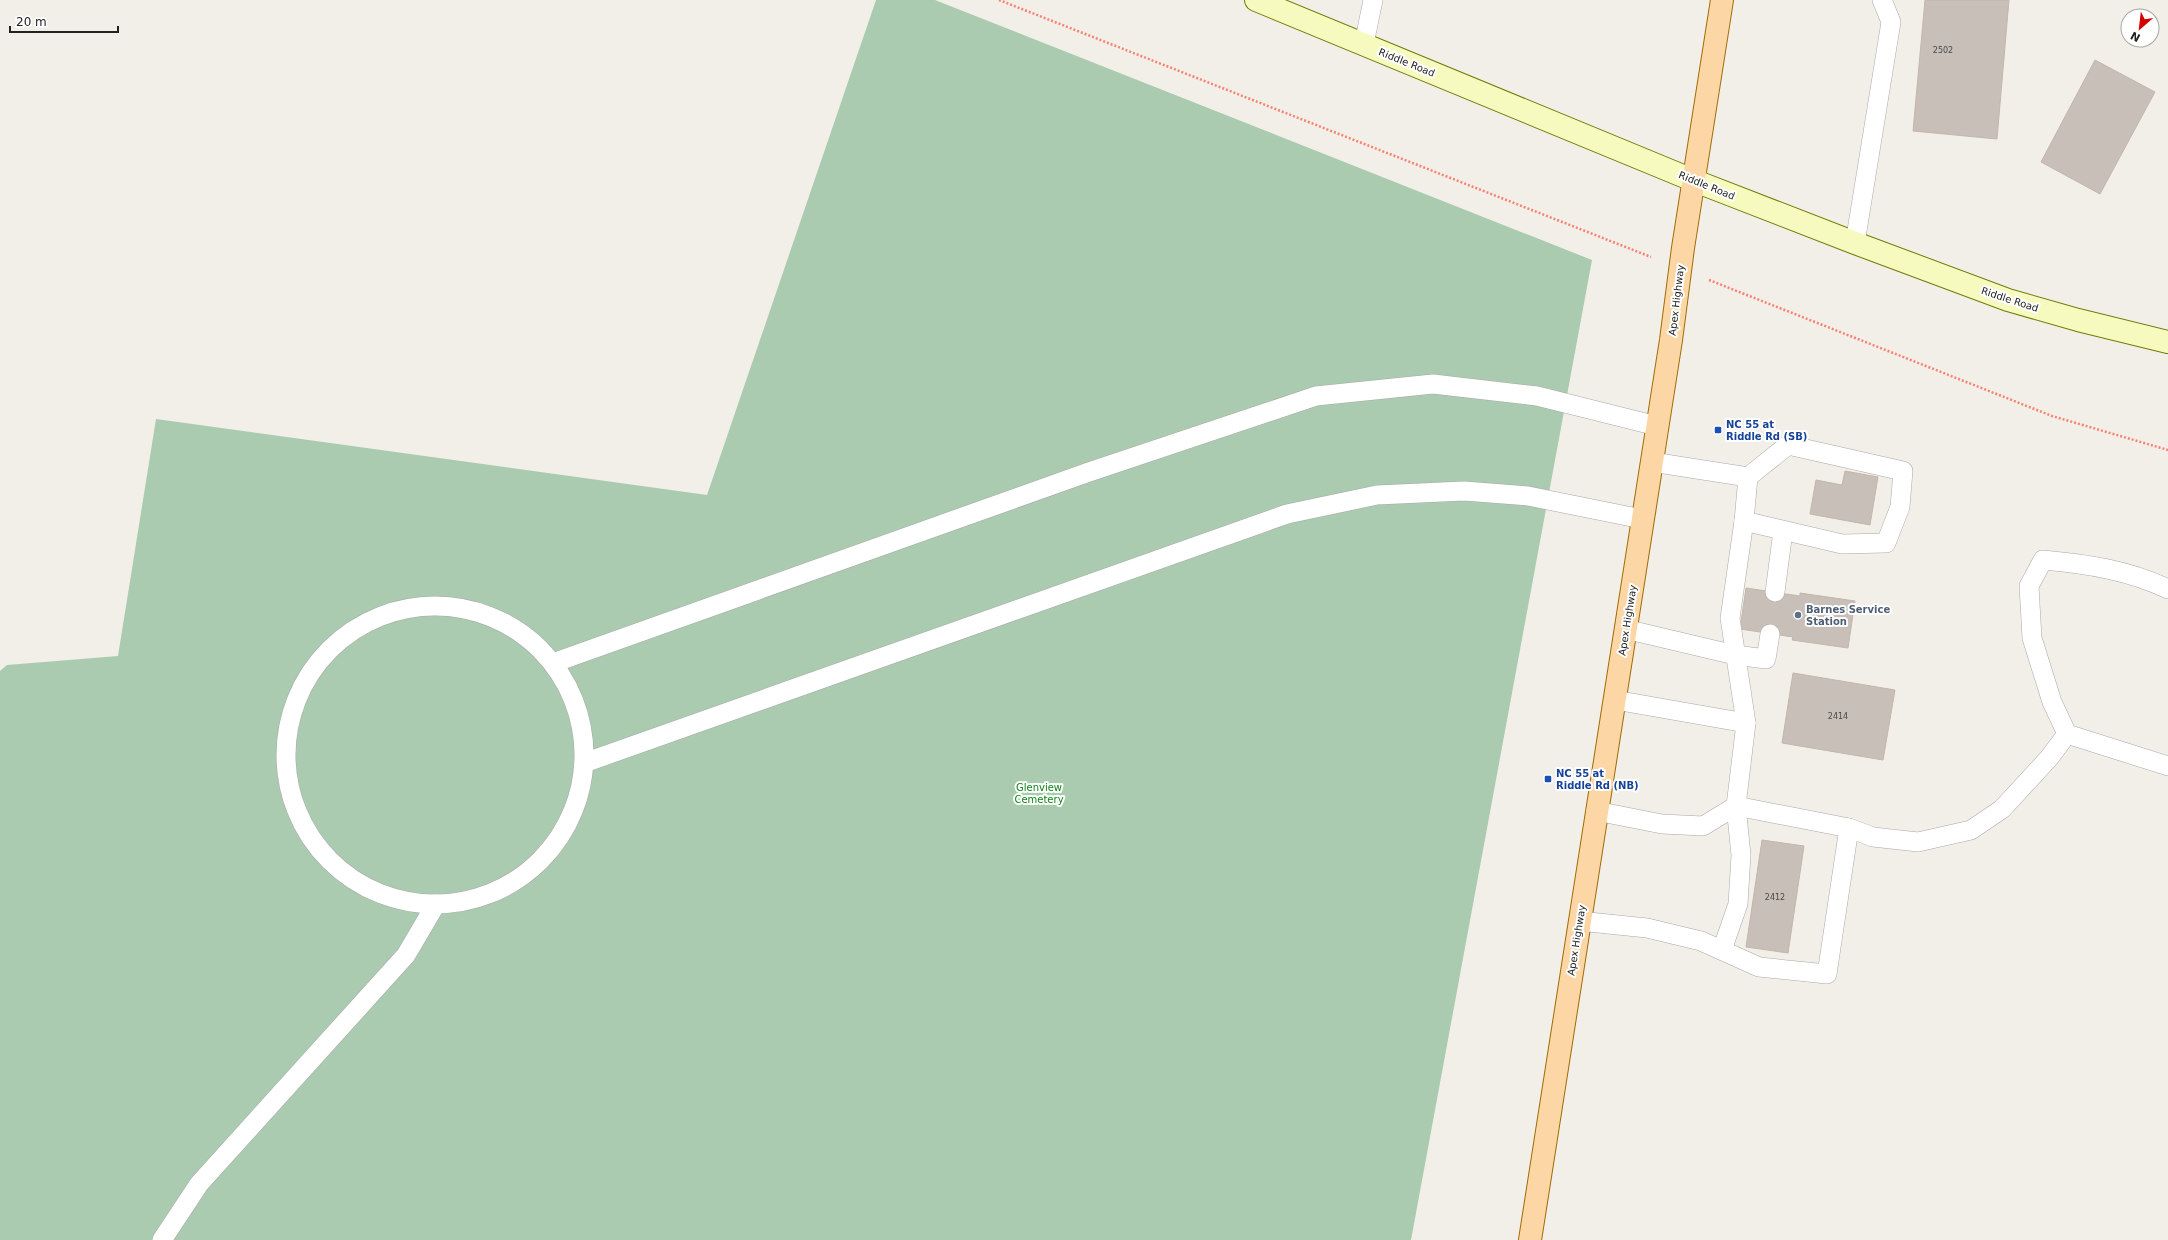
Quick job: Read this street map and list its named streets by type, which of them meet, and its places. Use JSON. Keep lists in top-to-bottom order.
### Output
{
  "streets": {
    "main road": ["Riddle Road", "Apex Highway"]
  },
  "crossings": [
    ["Riddle Road", "Apex Highway"]
  ],
  "parks": ["Glenview Cemetery"],
  "places": {
    "transit": ["NC 55 at Riddle Rd (SB)", "NC 55 at Riddle Rd (NB)"],
    "other": ["Barnes Service Station"]
  },
  "house_numbers": ["2502", "2414", "2412"],
  "scale_bar": "20 m",
  "north": "bottom left"
}
